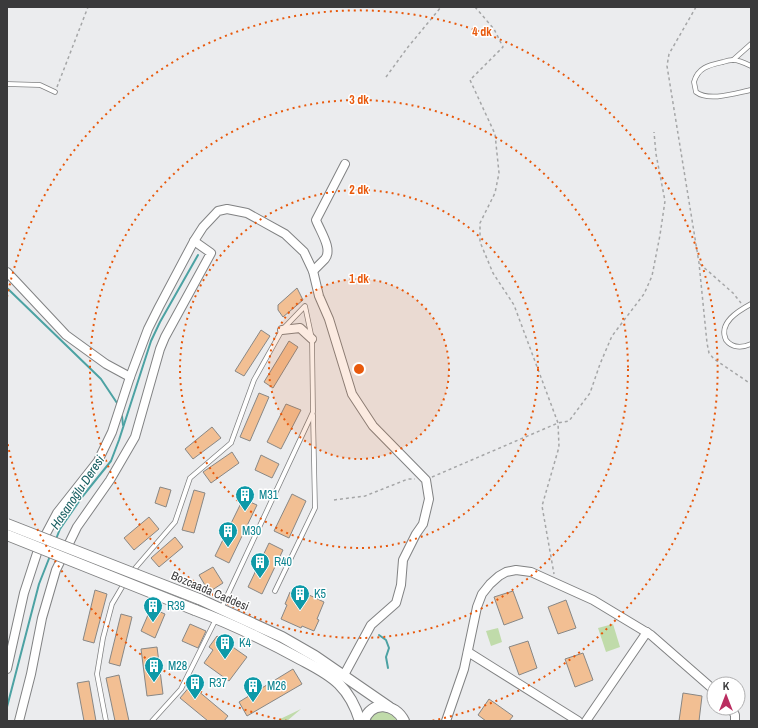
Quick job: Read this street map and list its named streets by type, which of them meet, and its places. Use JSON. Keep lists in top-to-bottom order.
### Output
{
  "streets": {
    "street": ["Bozcaada Caddesi"]
  },
  "water": ["Hasanoğlu Deresi"],
  "places": {
    "building": [
      "M31",
      "M30",
      "R40",
      "K5",
      "R39",
      "K4",
      "M28",
      "R37",
      "M26"
    ]
  },
  "north": "top",
  "rings": [
    "4 dk",
    "3 dk",
    "2 dk",
    "1 dk"
  ]
}
